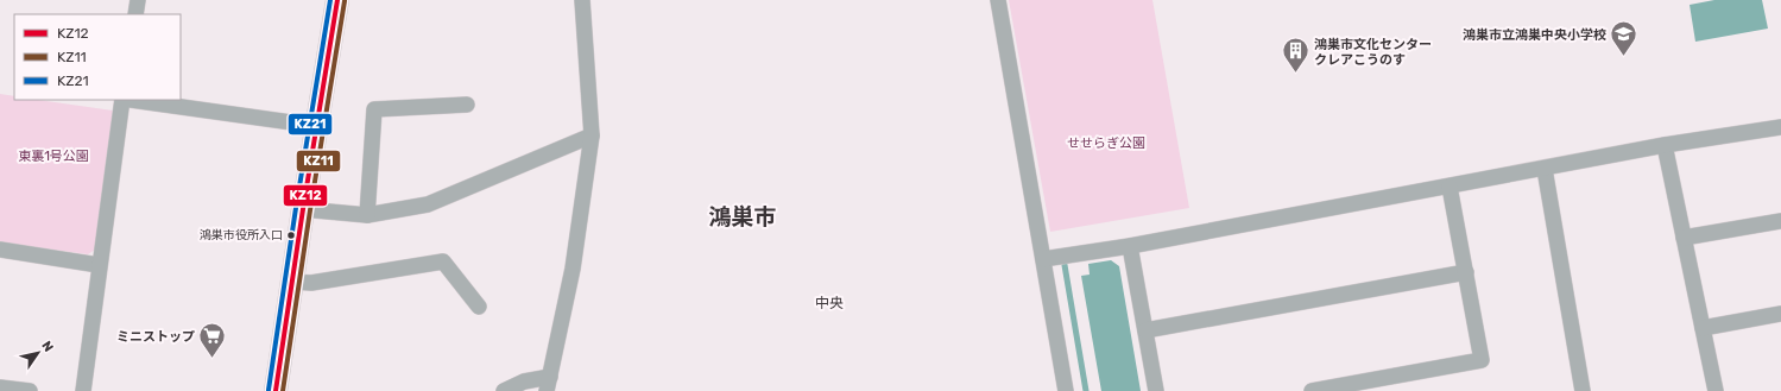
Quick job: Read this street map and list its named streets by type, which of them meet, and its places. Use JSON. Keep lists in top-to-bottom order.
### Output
{
  "districts": ["鴻巣市", "中央"],
  "parks": ["せせらぎ公園", "東裏1号公園"],
  "places": {
    "school or university": ["鴻巣市立鴻巣中央小学校"],
    "building": ["鴻巣市文化センター クレアこうのす"],
    "other": ["鴻巣市役所入口"],
    "supermarket": ["ミニストップ"]
  },
  "lines": ["transit line KZ12", "transit line KZ21", "transit line KZ11"],
  "legend": ["KZ12", "KZ11", "KZ21"],
  "north": "top right"
}
